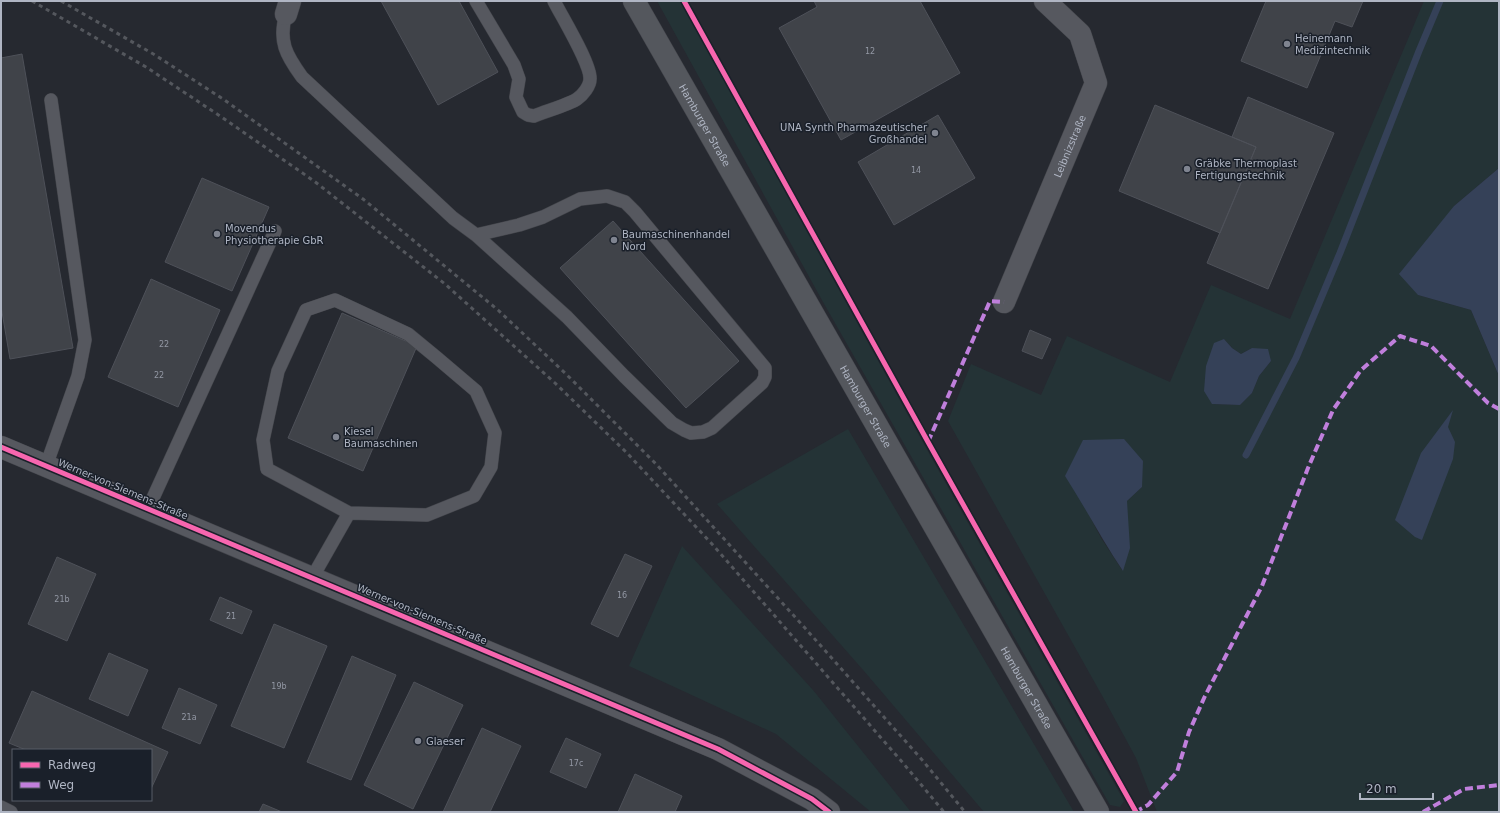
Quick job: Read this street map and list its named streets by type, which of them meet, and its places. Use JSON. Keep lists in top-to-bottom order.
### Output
{
  "streets": {
    "main road": ["Hamburger Straße"],
    "street": ["Leibnizstraße", "Werner-von-Siemens-Straße"]
  },
  "places": [
    "Heinemann Medizintechnik",
    "UNA Synth Pharmazeutischer Großhandel",
    "Gräbke Thermoplast Fertigungstechnik",
    "Movendus Physiotherapie GbR",
    "Baumaschinenhandel Nord",
    "Kiesel Baumaschinen",
    "Glaeser"
  ],
  "house_numbers": [
    "12",
    "14",
    "22",
    "22",
    "16",
    "21b",
    "21",
    "19b",
    "21a",
    "17c"
  ],
  "legend": ["Radweg", "Weg"],
  "scale_bar": "20 m"
}
